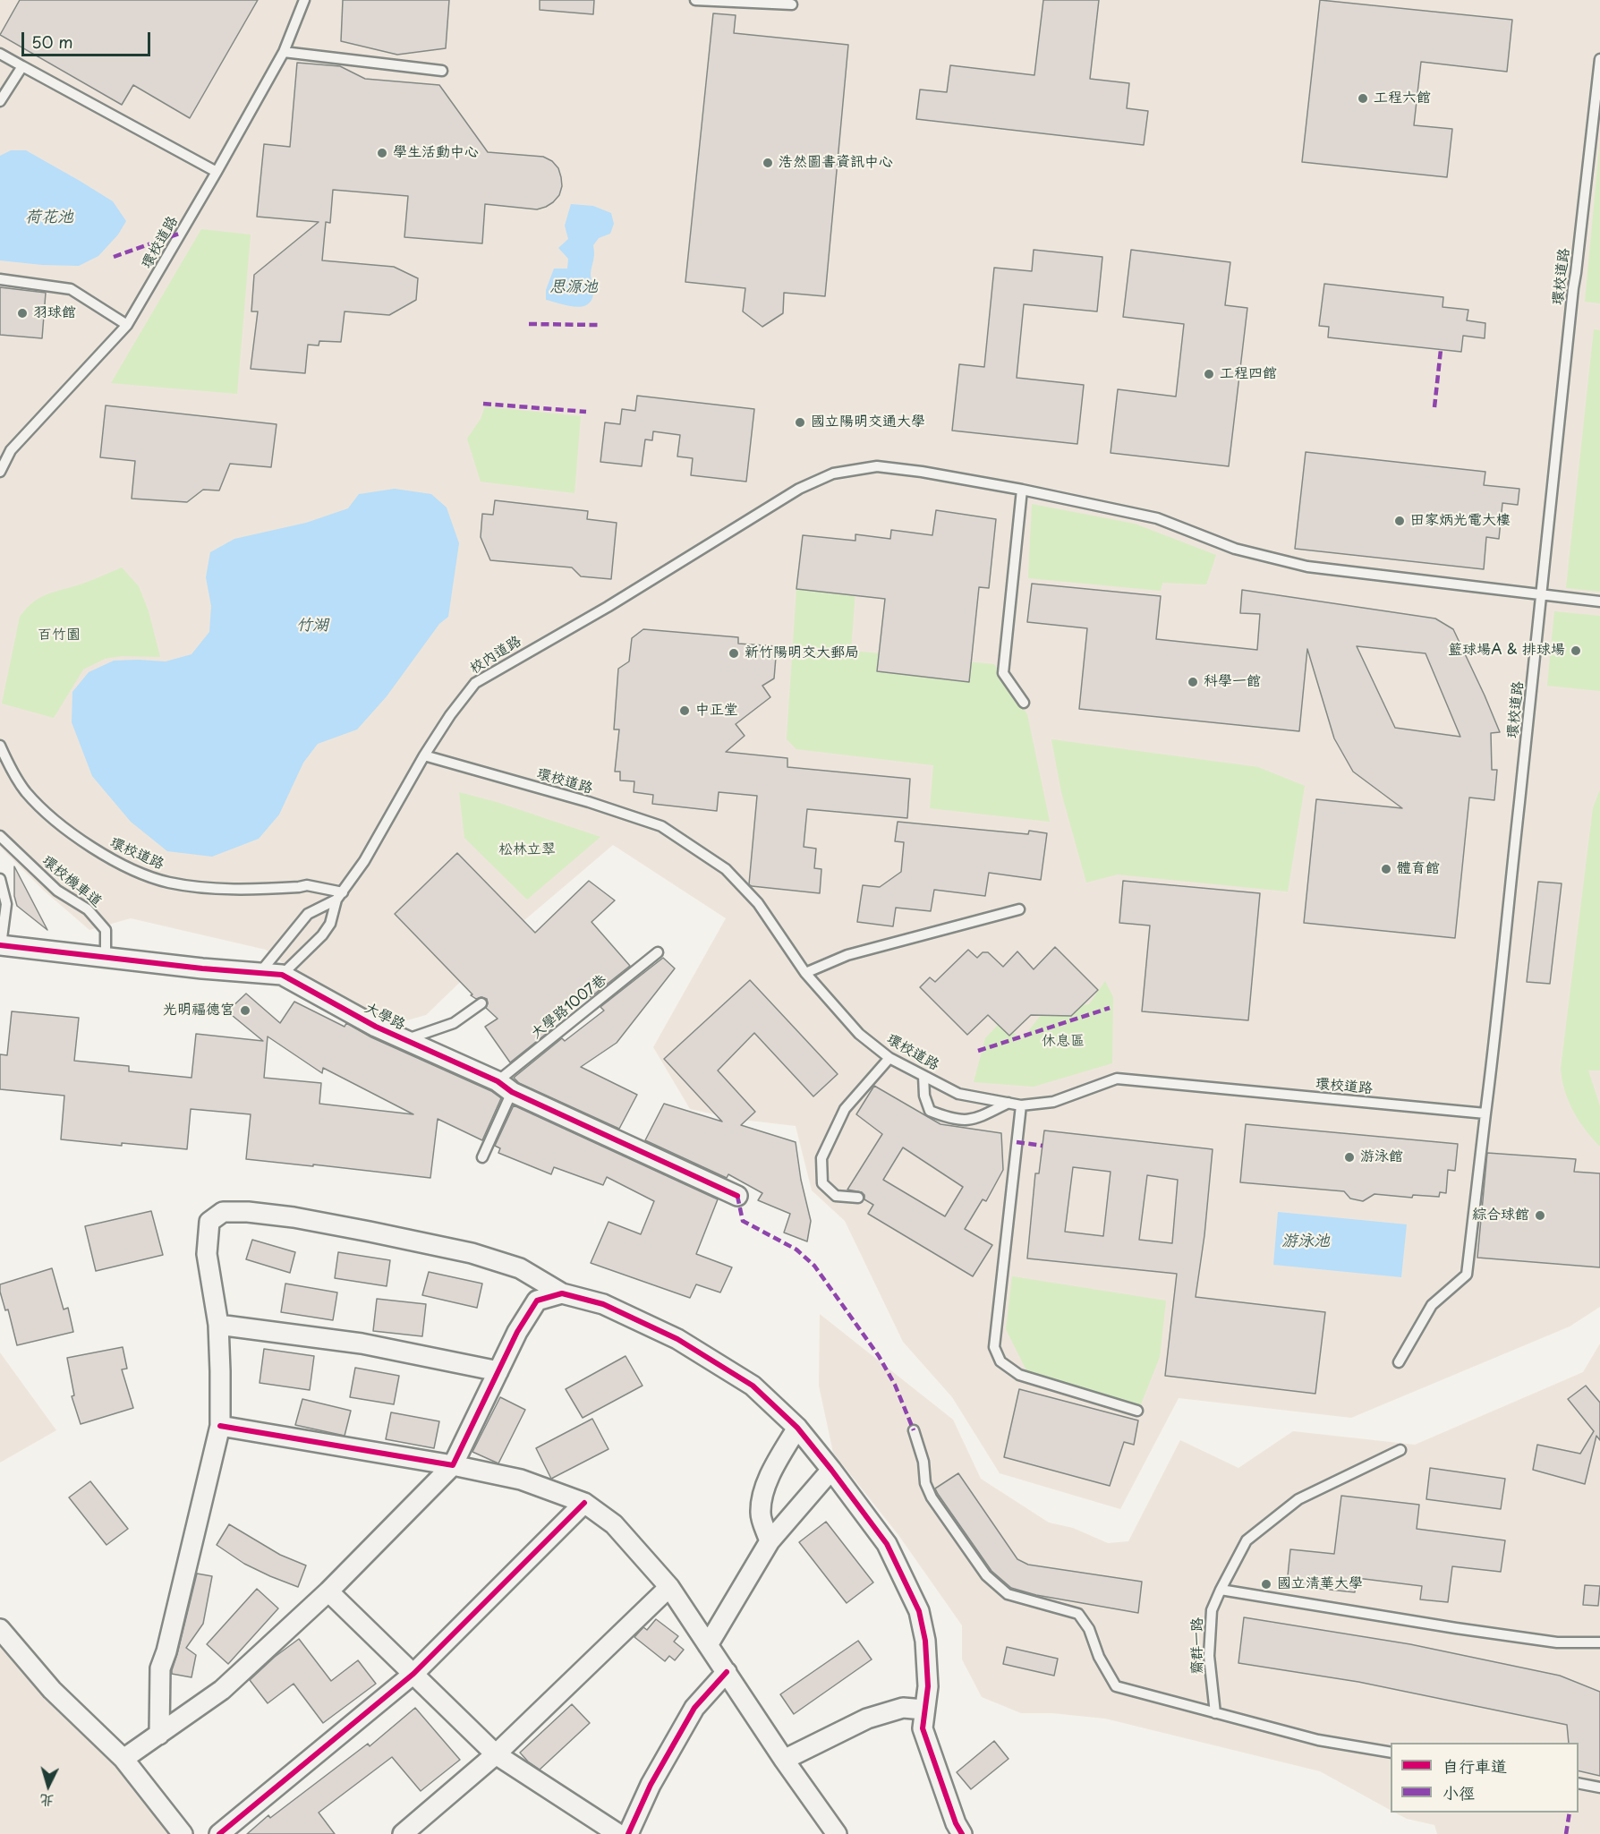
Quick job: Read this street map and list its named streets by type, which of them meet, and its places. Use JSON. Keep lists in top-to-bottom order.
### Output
{
  "streets": {
    "street": ["大學路"],
    "lane": [
      "環校道路",
      "校內道路",
      "環校機車道",
      "大學路1007巷",
      "齋群一路"
    ]
  },
  "crossings": [
    ["環校道路", "校內道路"],
    ["環校機車道", "大學路"],
    ["大學路1007巷", "大學路"]
  ],
  "water": [
    "荷花池",
    "思源池",
    "竹湖",
    "游泳池"
  ],
  "parks": ["百竹園", "松林立翠", "休息區"],
  "places": [
    "工程六館",
    "學生活動中心",
    "浩然圖書資訊中心",
    "羽球館",
    "工程四館",
    "國立陽明交通大學",
    "田家炳光電大樓",
    "籃球場A & 排球場",
    "新竹陽明交大郵局",
    "科學一館",
    "中正堂",
    "體育館",
    "光明福德宮",
    "游泳館",
    "綜合球館",
    "國立清華大學"
  ],
  "legend": ["自行車道", "小徑"],
  "scale_bar": "50 m",
  "north": "bottom"
}
